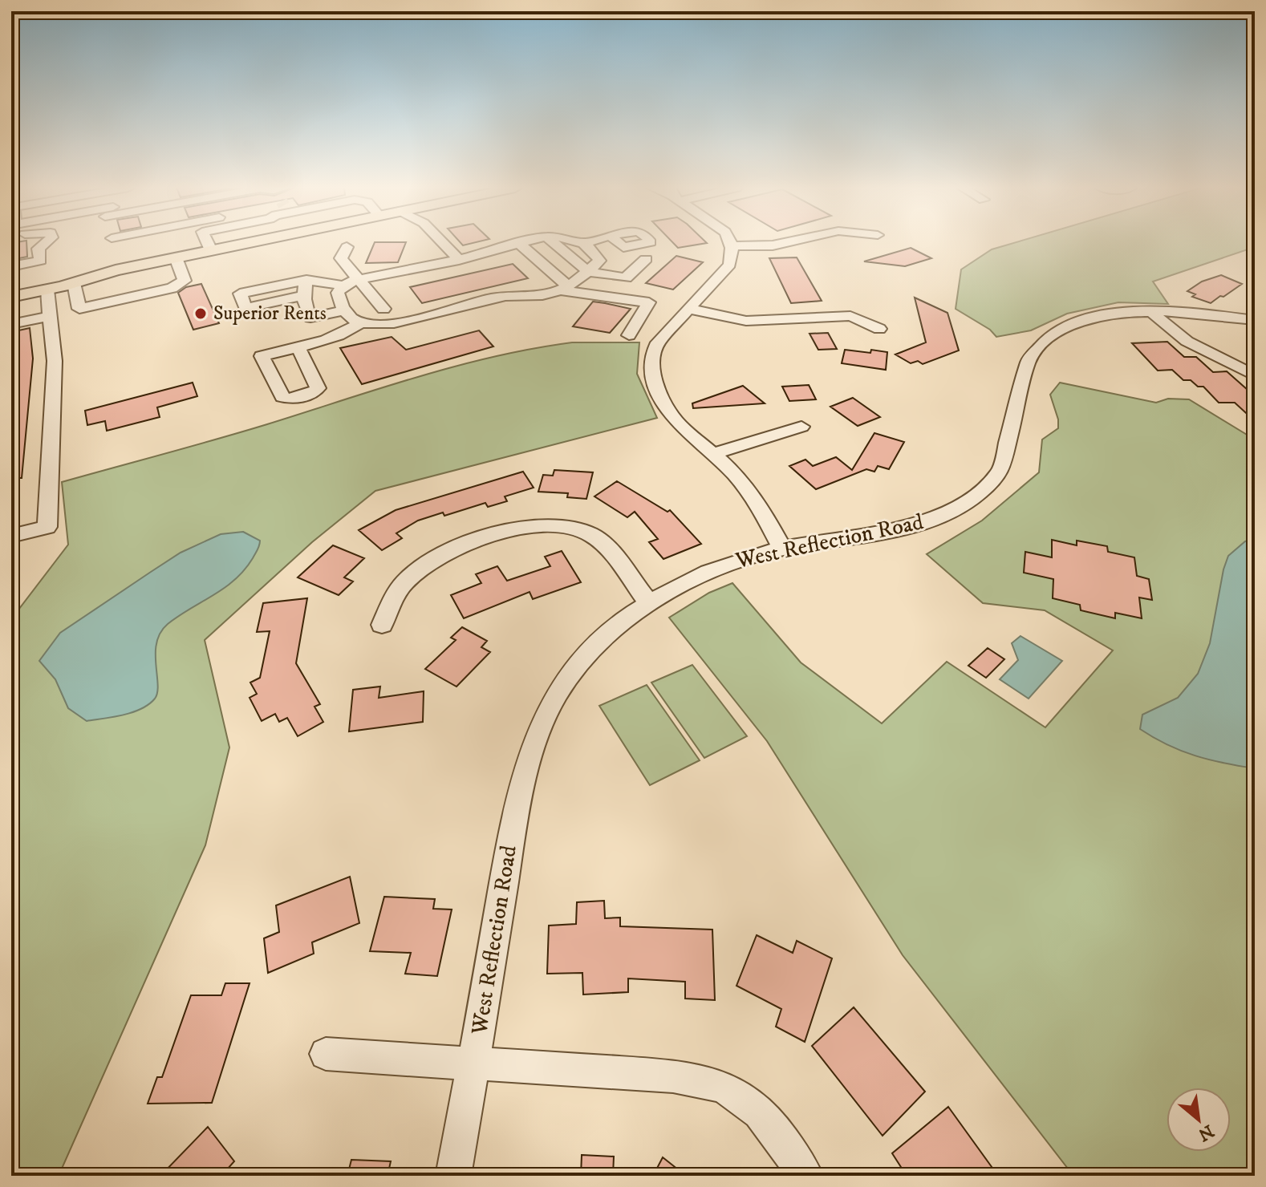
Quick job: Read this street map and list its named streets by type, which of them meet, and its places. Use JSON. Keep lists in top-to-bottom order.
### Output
{
  "streets": {
    "street": ["West Reflection Road"]
  },
  "places": ["Superior Rents"],
  "north": "bottom right"
}
